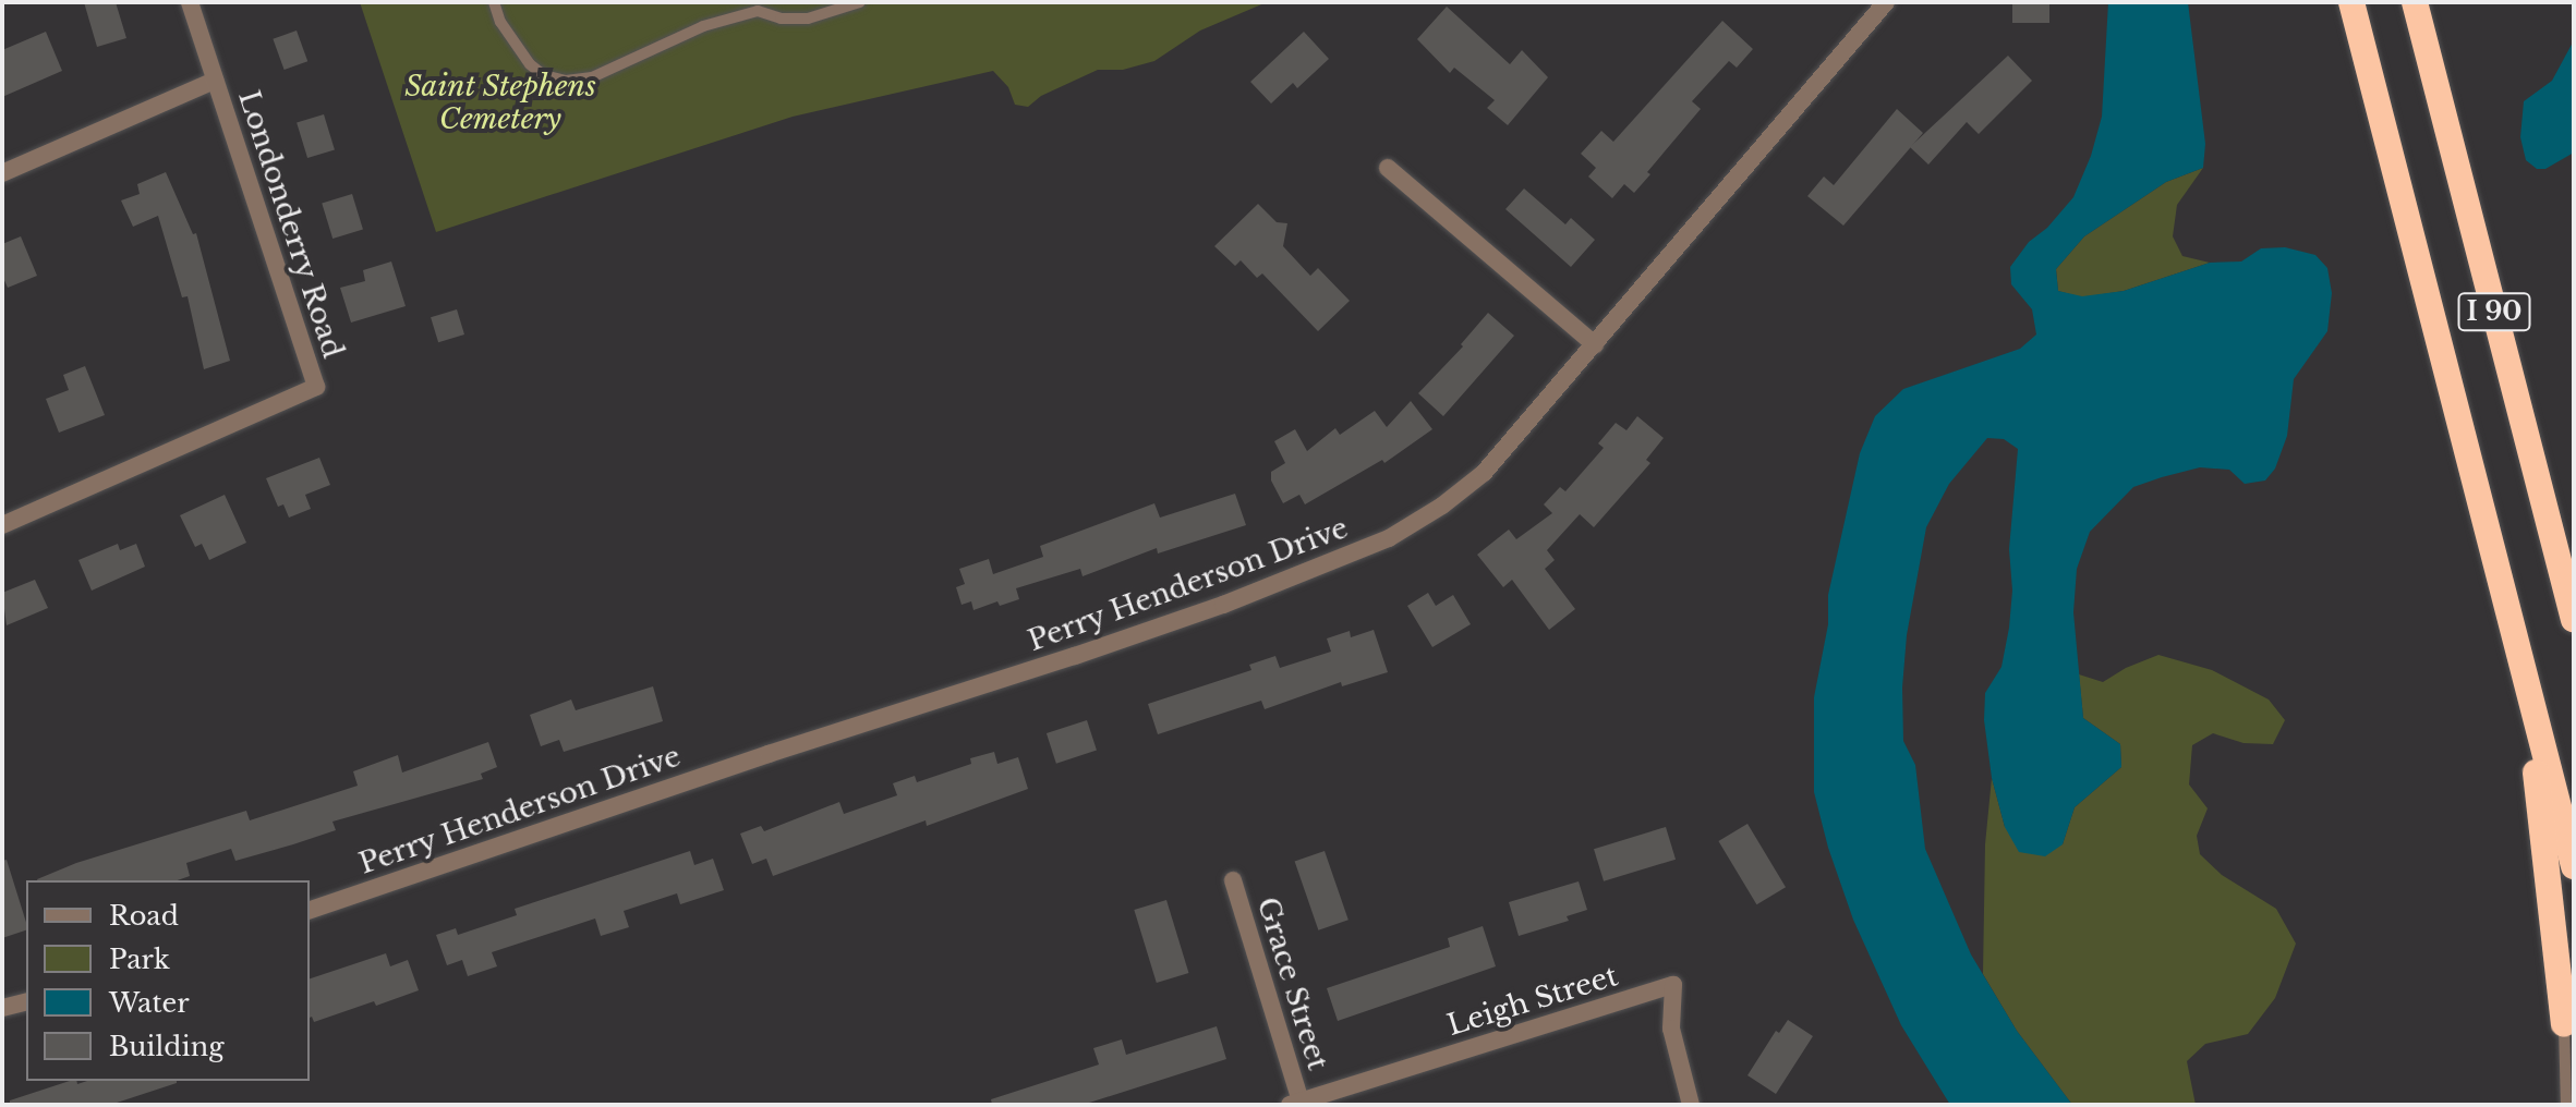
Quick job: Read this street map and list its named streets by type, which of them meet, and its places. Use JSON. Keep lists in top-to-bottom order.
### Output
{
  "streets": {
    "highway": ["I 90"],
    "street": [
      "Londonderry Road",
      "Perry Henderson Drive",
      "Grace Street",
      "Leigh Street"
    ]
  },
  "crossings": [
    ["Grace Street", "Leigh Street"]
  ],
  "parks": ["Saint Stephens Cemetery"],
  "legend": [
    "Road",
    "Park",
    "Water",
    "Building"
  ]
}
